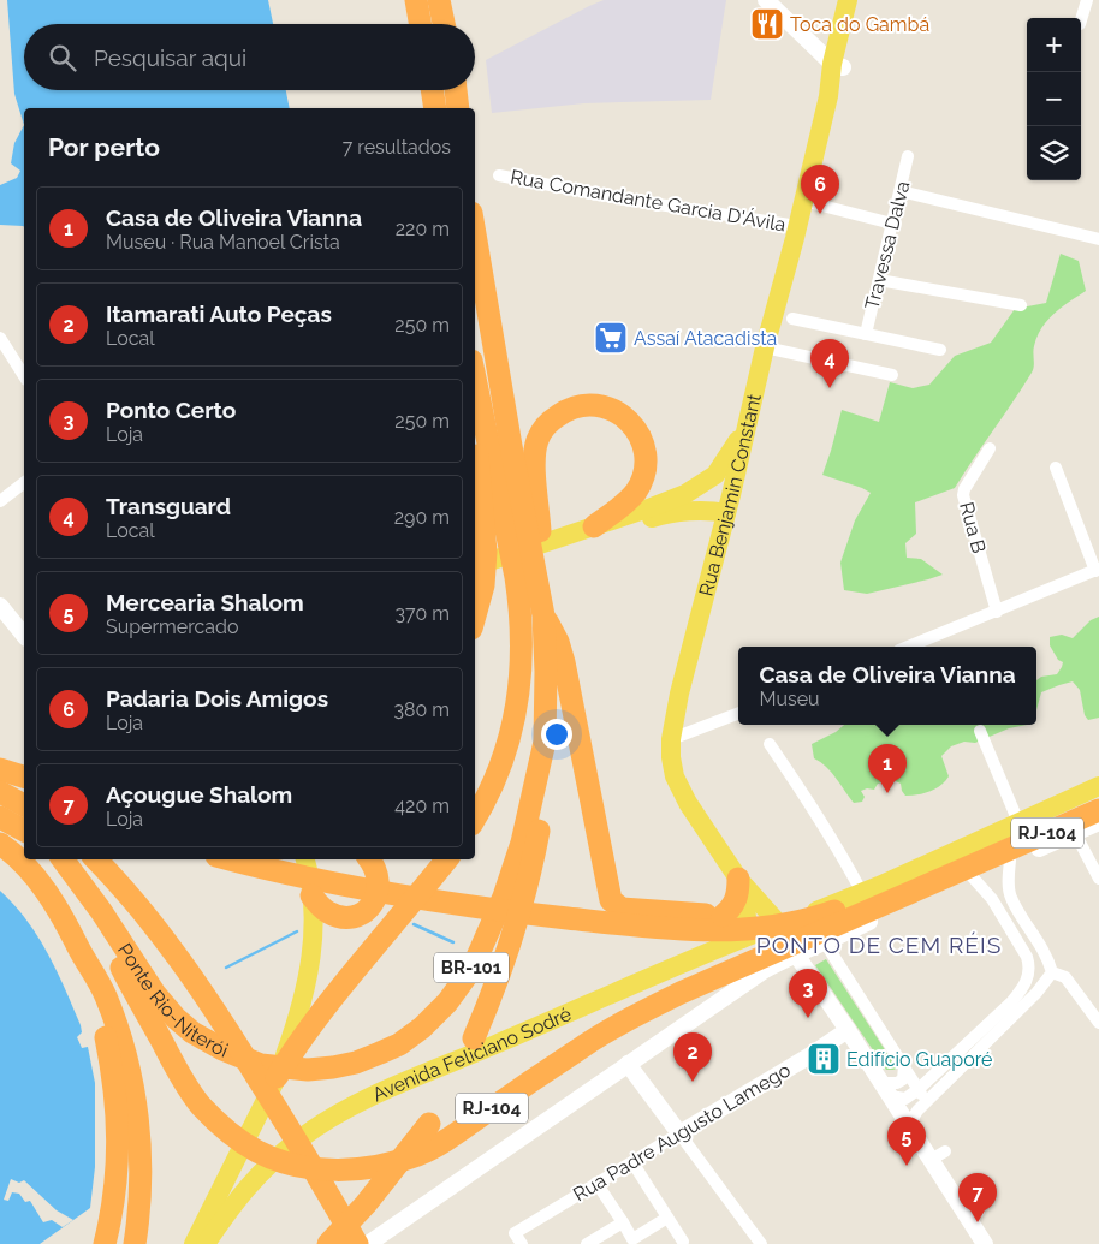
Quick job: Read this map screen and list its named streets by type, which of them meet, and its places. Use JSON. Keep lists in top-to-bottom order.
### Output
{
  "streets": {
    "highway": ["RJ-104", "BR-101", "Ponte Rio-Niterói"],
    "main road": ["Rua Benjamin Constant", "Avenida Feliciano Sodré", "Rua Padre Augusto Lamego"],
    "street": ["Rua Comandante Garcia D'Ávila", "Travessa Dalva", "Rua B"]
  },
  "crossings": [
    ["Rua Comandante Garcia D'Ávila", "Rua Benjamin Constant"],
    ["Rua Benjamin Constant", "Avenida Feliciano Sodré"],
    ["BR-101", "Ponte Rio-Niterói"]
  ],
  "districts": ["PONTO DE CEM RÉIS"],
  "places": {
    "restaurant": ["Toca do Gambá"],
    "supermarket": ["Assaí Atacadista"],
    "building": ["Edifício Guaporé"]
  },
  "page": {
    "map_buttons": ["+", "−"],
    "search": "Pesquisar aqui",
    "heading": ["Por perto", "7 resultados"],
    "pins": [
      "6",
      "4",
      "1",
      "3",
      "2",
      "5",
      "7"
    ],
    "list": [
      {
        "mark": "1",
        "name": "Casa de Oliveira Vianna",
        "note": "Museu · Rua Manoel Crista",
        "value": "220 m"
      },
      {
        "mark": "2",
        "name": "Itamarati Auto Peças",
        "note": "Local",
        "value": "250 m"
      },
      {
        "mark": "3",
        "name": "Ponto Certo",
        "note": "Loja",
        "value": "250 m"
      },
      {
        "mark": "4",
        "name": "Transguard",
        "note": "Local",
        "value": "290 m"
      },
      {
        "mark": "5",
        "name": "Mercearia Shalom",
        "note": "Supermercado",
        "value": "370 m"
      },
      {
        "mark": "6",
        "name": "Padaria Dois Amigos",
        "note": "Loja",
        "value": "380 m"
      },
      {
        "mark": "7",
        "name": "Açougue Shalom",
        "note": "Loja",
        "value": "420 m"
      }
    ],
    "popup": ["Casa de Oliveira Vianna", "Museu"]
  }
}
